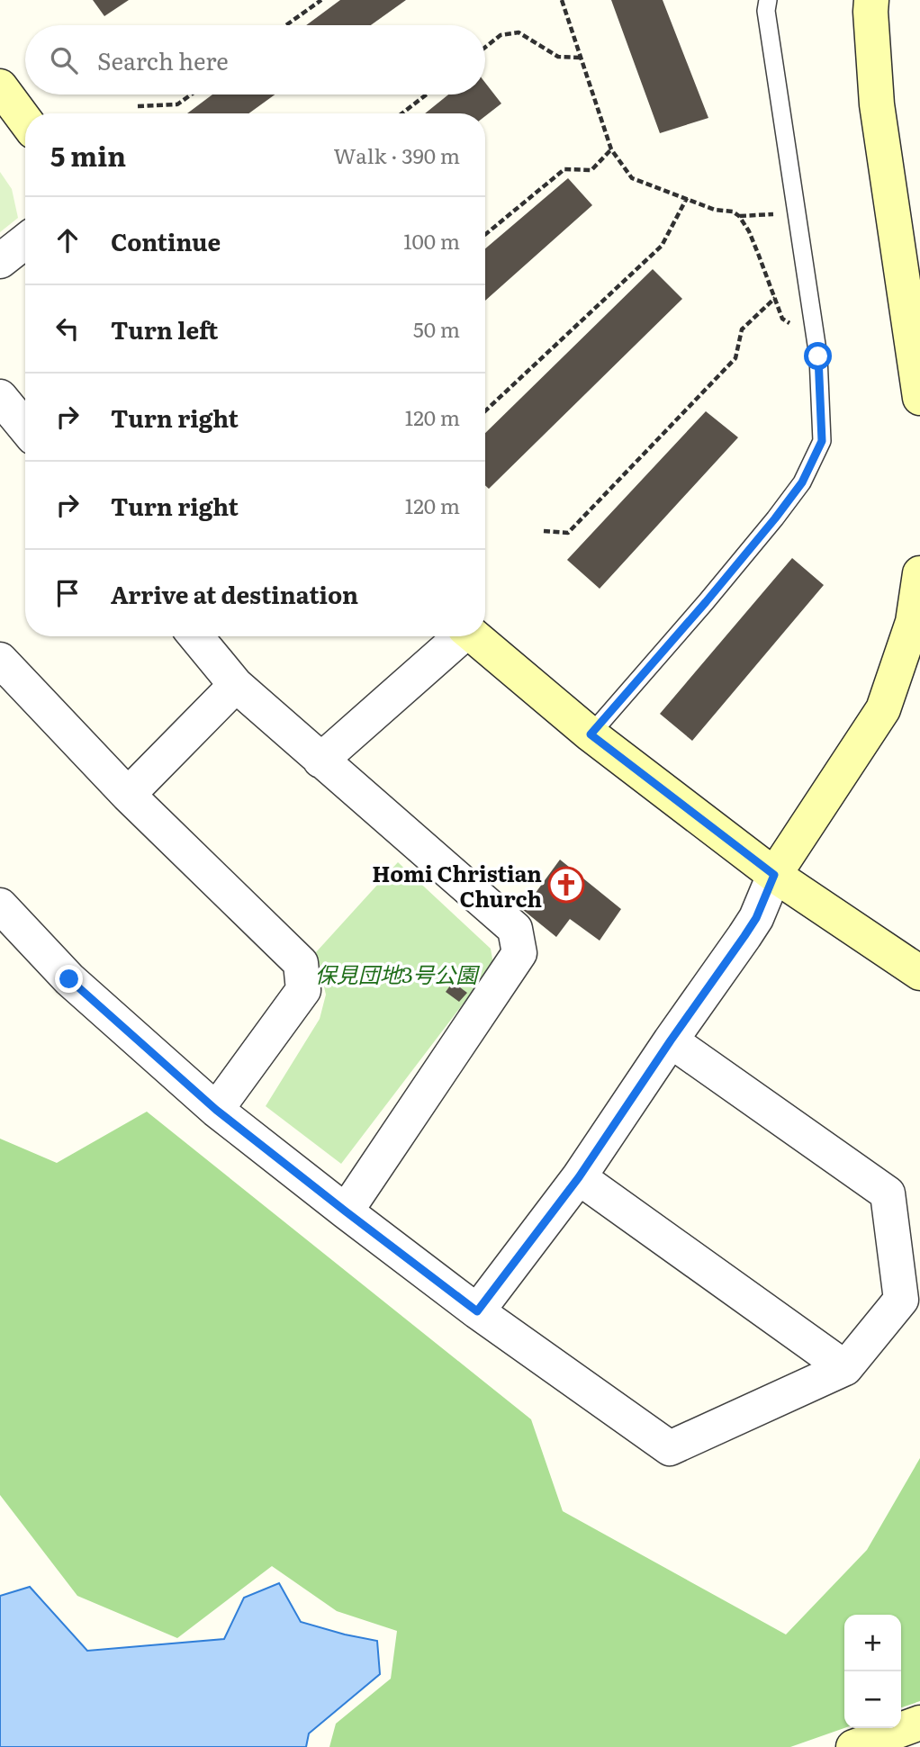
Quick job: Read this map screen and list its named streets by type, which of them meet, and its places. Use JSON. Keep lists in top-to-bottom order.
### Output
{
  "parks": ["保見団地3号公園"],
  "places": {
    "church": ["Homi Christian Church"]
  },
  "page": {
    "search": "Search here",
    "heading": ["5 min", "Walk · 390 m"],
    "list": [
      ["Continue", "100 m"],
      ["Turn left", "50 m"],
      ["Turn right", "120 m"],
      ["Turn right", "120 m"],
      "Arrive at destination"
    ],
    "map_buttons": ["+", "−"]
  }
}
